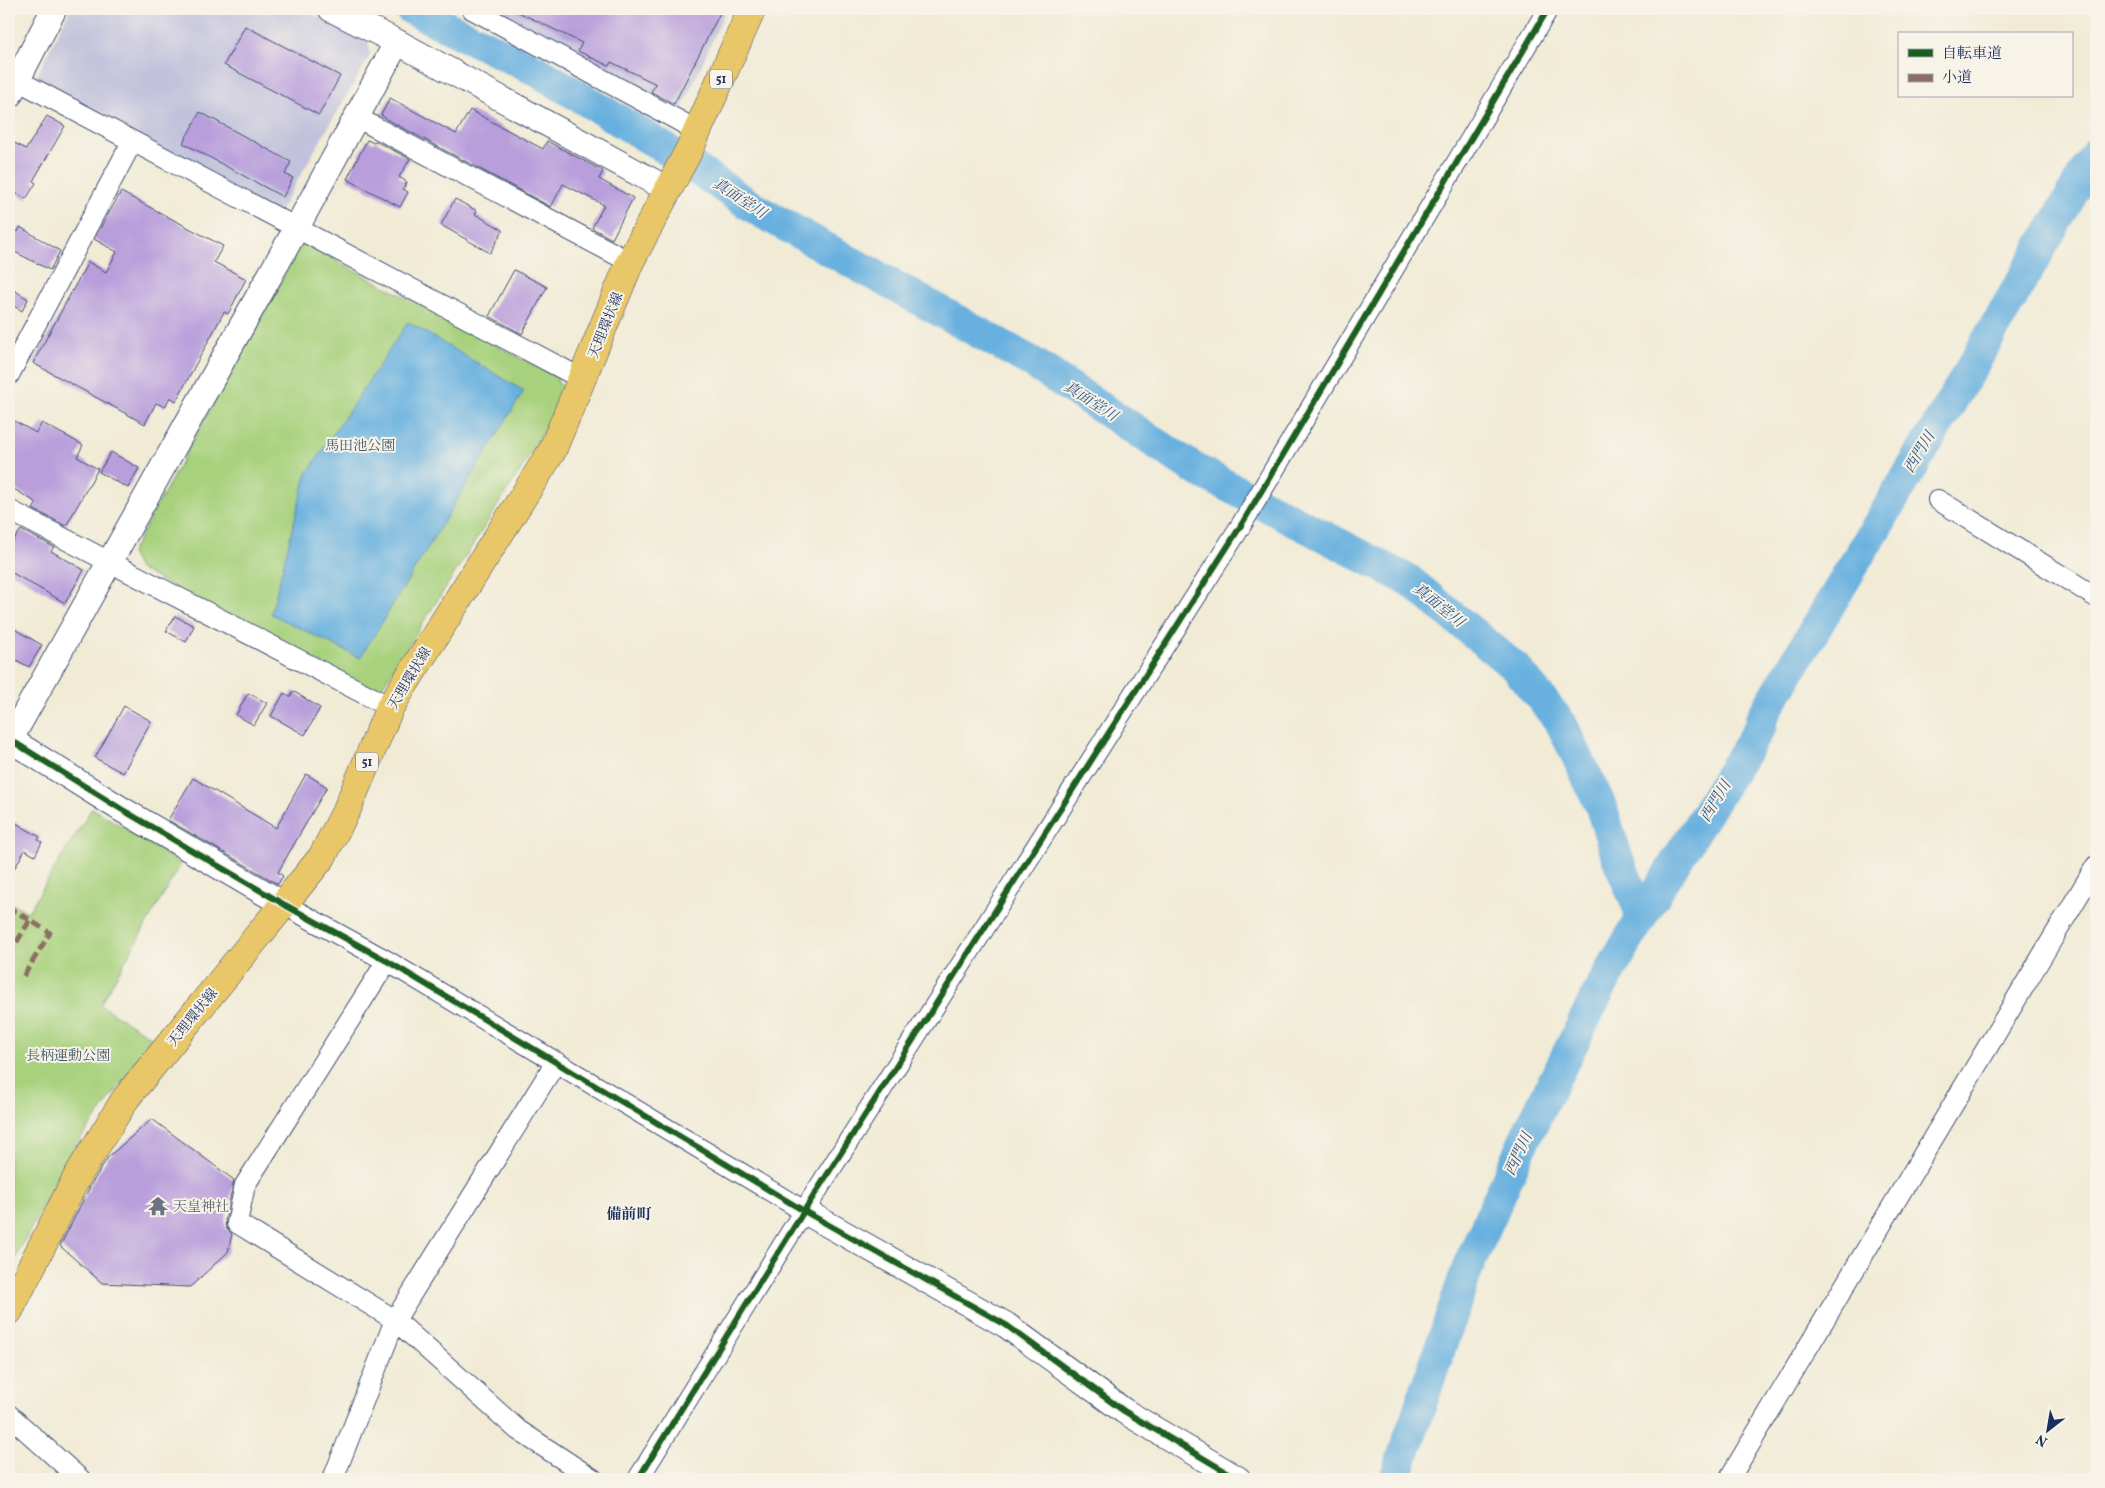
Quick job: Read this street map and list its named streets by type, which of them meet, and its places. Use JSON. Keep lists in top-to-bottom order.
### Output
{
  "streets": {
    "main road": ["51", "天理環状線"]
  },
  "districts": ["備前町"],
  "water": ["真面堂川", "西門川"],
  "parks": ["馬田池公園", "長柄運動公園"],
  "places": {
    "temple": ["天皇神社"]
  },
  "legend": ["自転車道", "小道"],
  "north": "bottom left"
}
